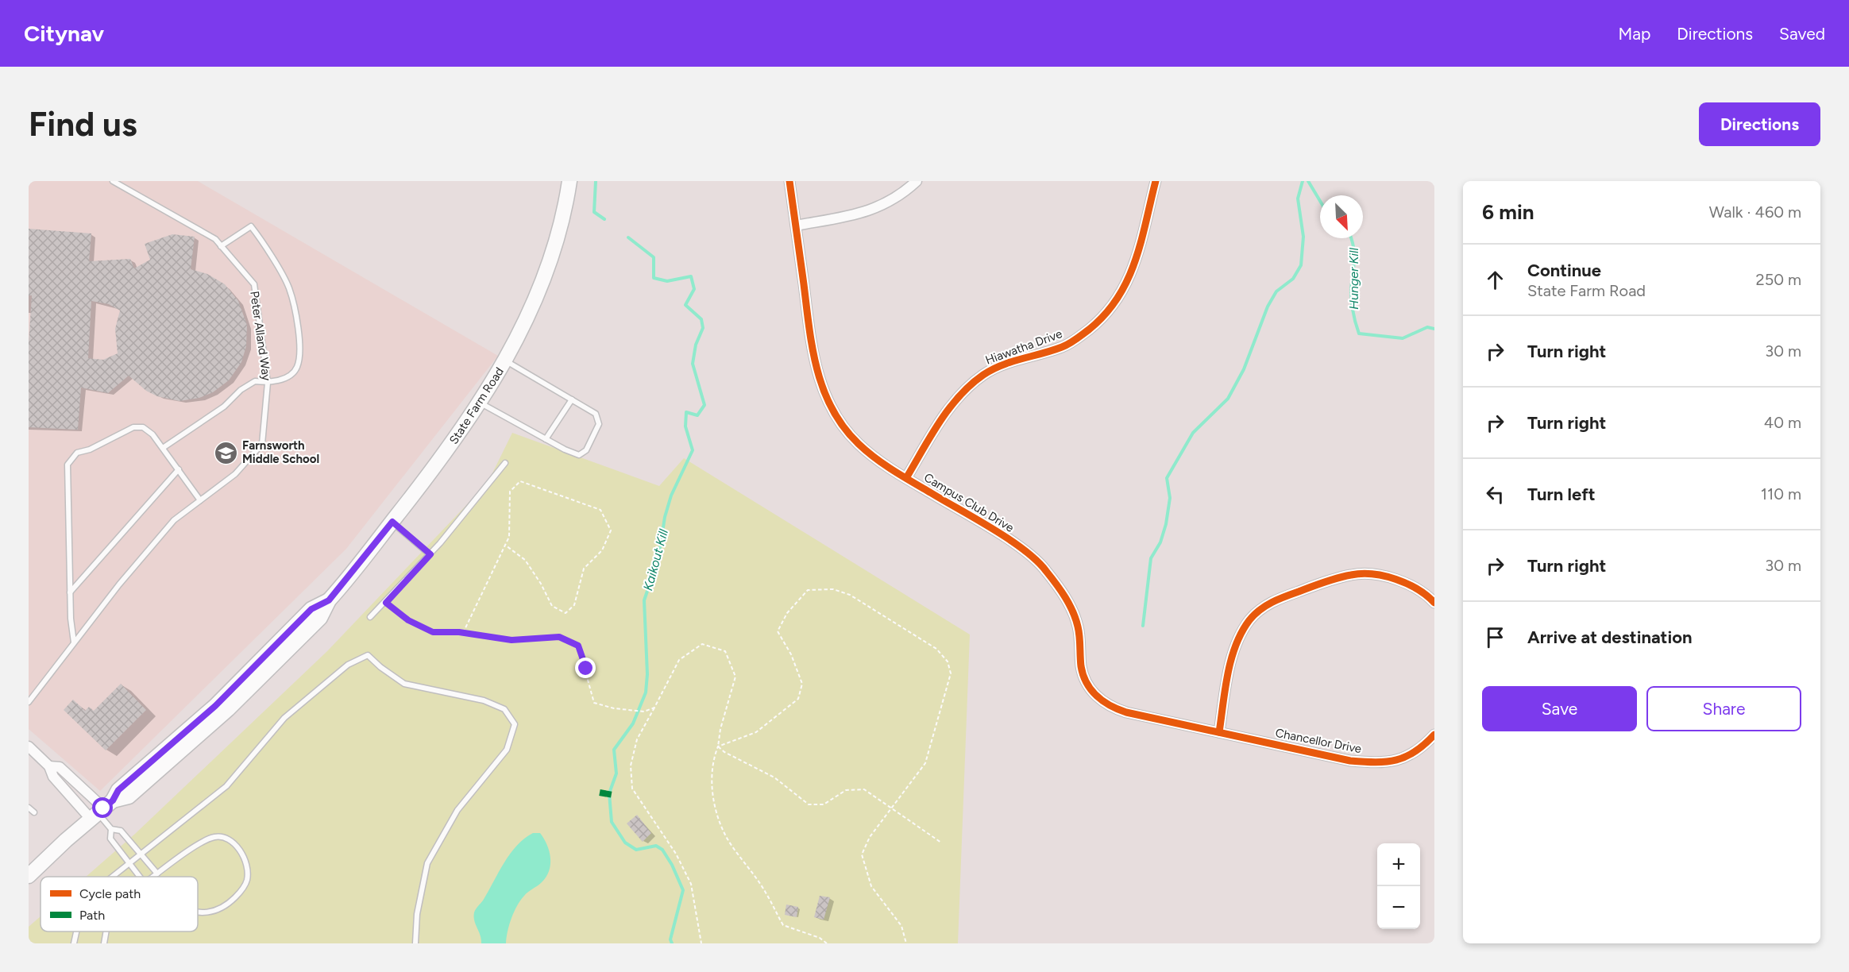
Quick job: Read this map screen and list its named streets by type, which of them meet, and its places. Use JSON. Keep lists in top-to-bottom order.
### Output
{
  "streets": {
    "main road": ["State Farm Road"],
    "street": ["Hiawatha Drive", "Campus Club Drive", "Chancellor Drive"],
    "lane": ["Peter Alland Way"]
  },
  "crossings": [
    ["Hiawatha Drive", "Campus Club Drive"],
    ["Campus Club Drive", "Chancellor Drive"]
  ],
  "water": ["Hunger Kill", "Kaikout Kill"],
  "places": {
    "school or university": ["Farnsworth Middle School"]
  },
  "legend": ["Cycle path", "Path"],
  "north": "bottom right",
  "page": {
    "header": "Citynav",
    "nav": ["Map", "Directions", "Saved"],
    "buttons": [
      "Directions",
      ["Save", "Share"]
    ],
    "title": "Find us",
    "heading": ["6 min", "Walk · 460 m"],
    "list": [
      ["Continue", "State Farm Road", "250 m"],
      ["Turn right", "30 m"],
      ["Turn right", "40 m"],
      ["Turn left", "110 m"],
      ["Turn right", "30 m"],
      "Arrive at destination"
    ],
    "map_buttons": ["+", "−"]
  }
}
